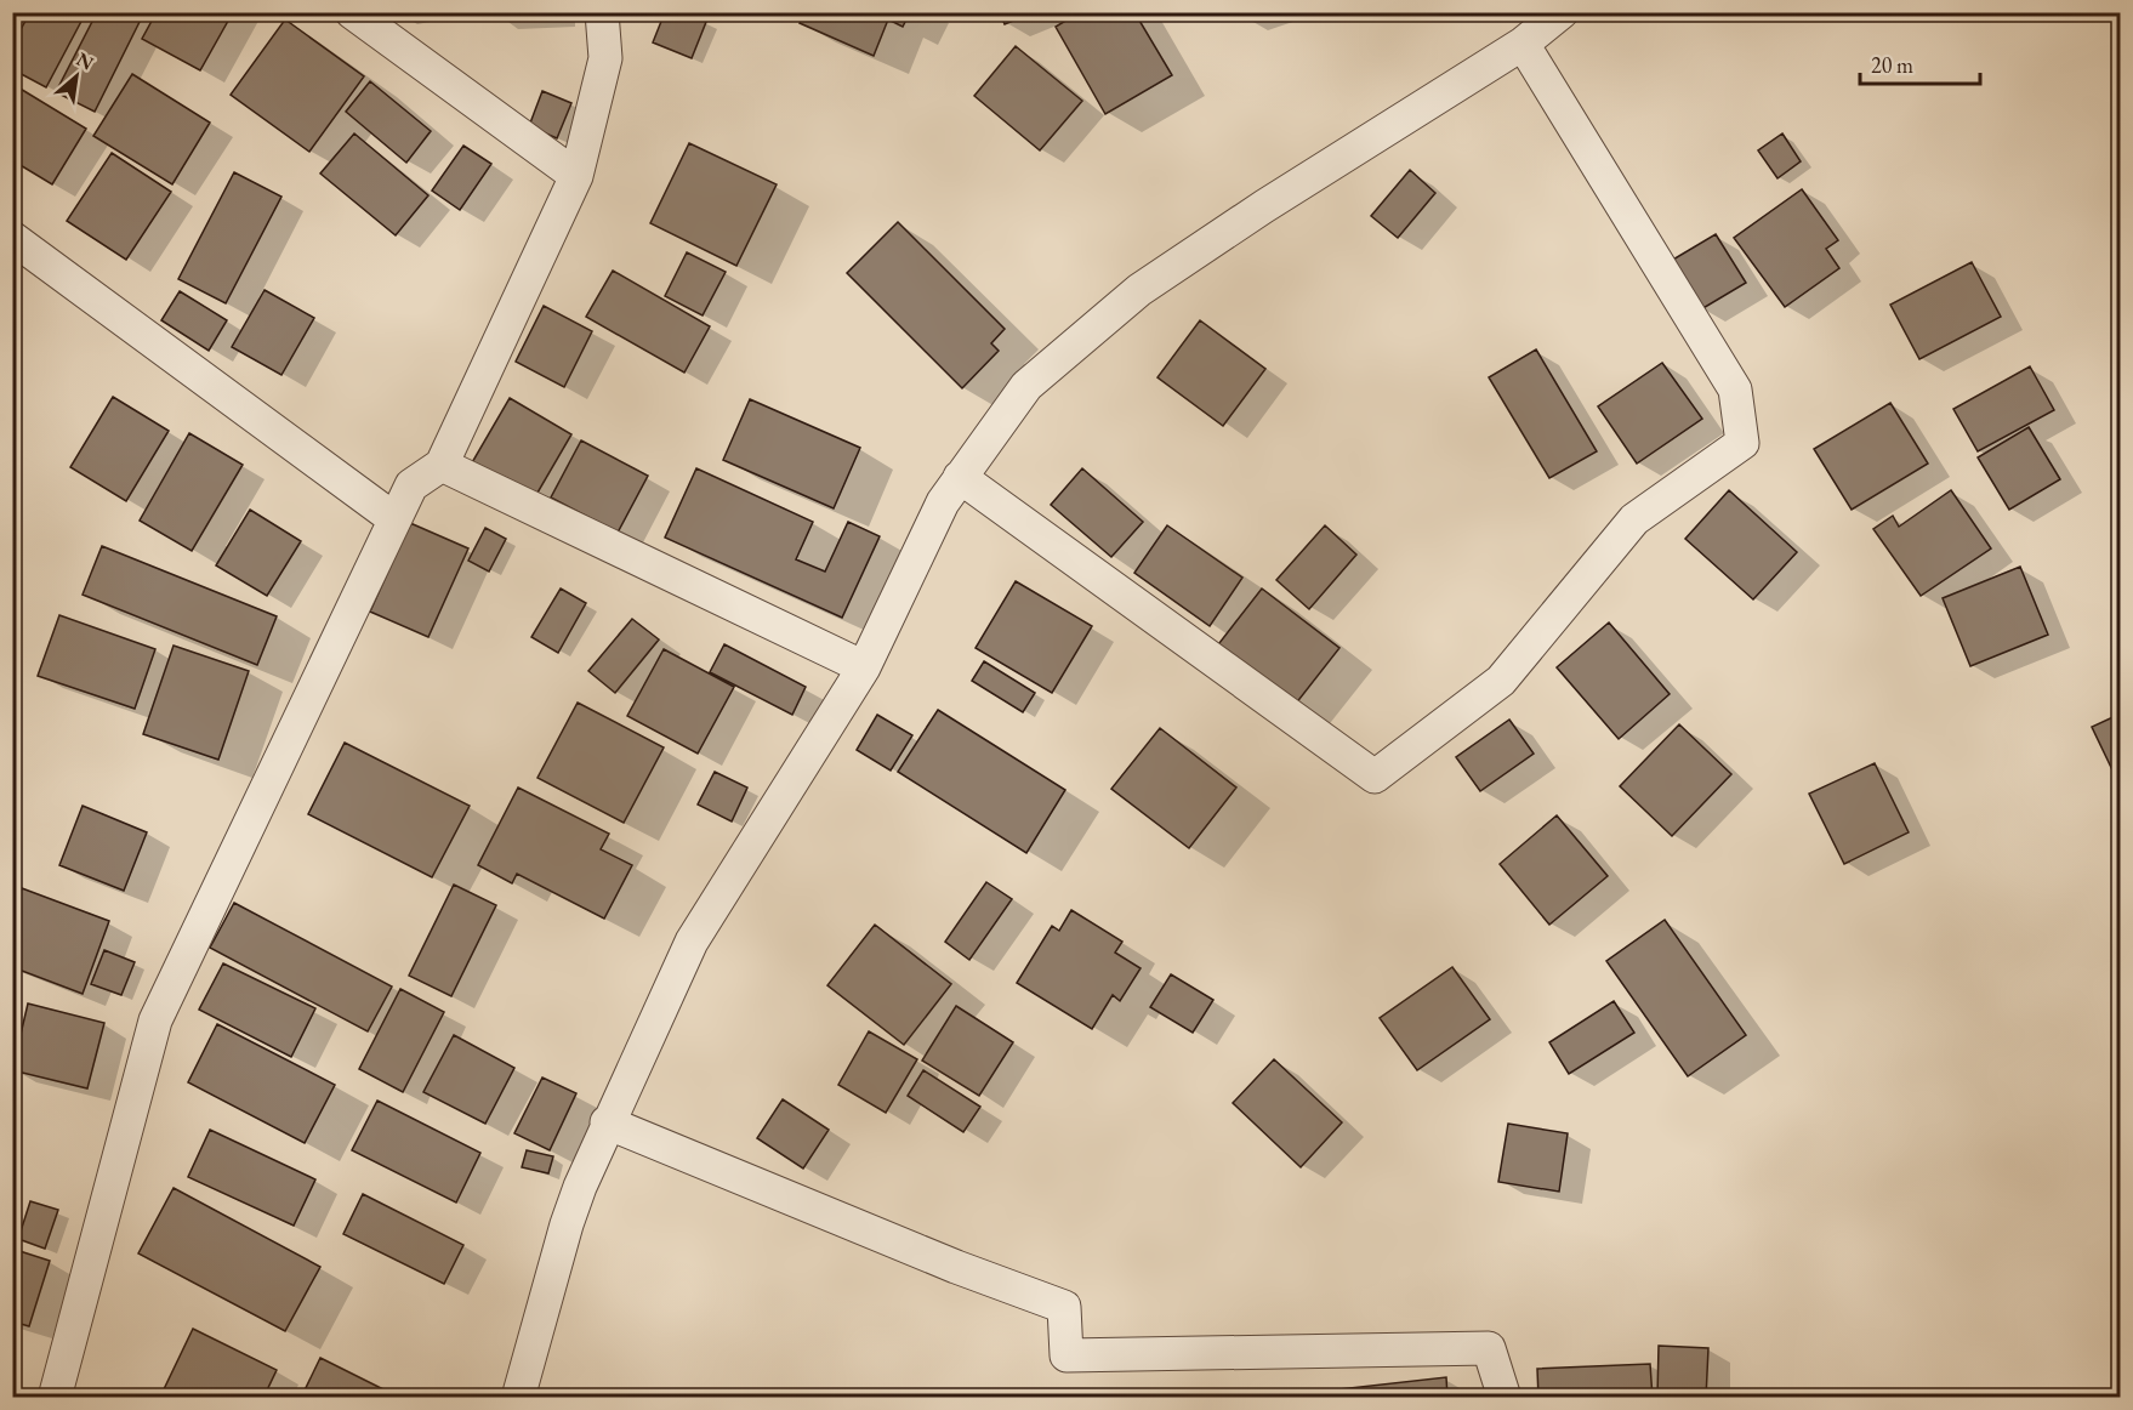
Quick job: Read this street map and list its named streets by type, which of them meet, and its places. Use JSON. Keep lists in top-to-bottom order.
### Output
{
  "scale_bar": "20 m",
  "north": "top right"
}
